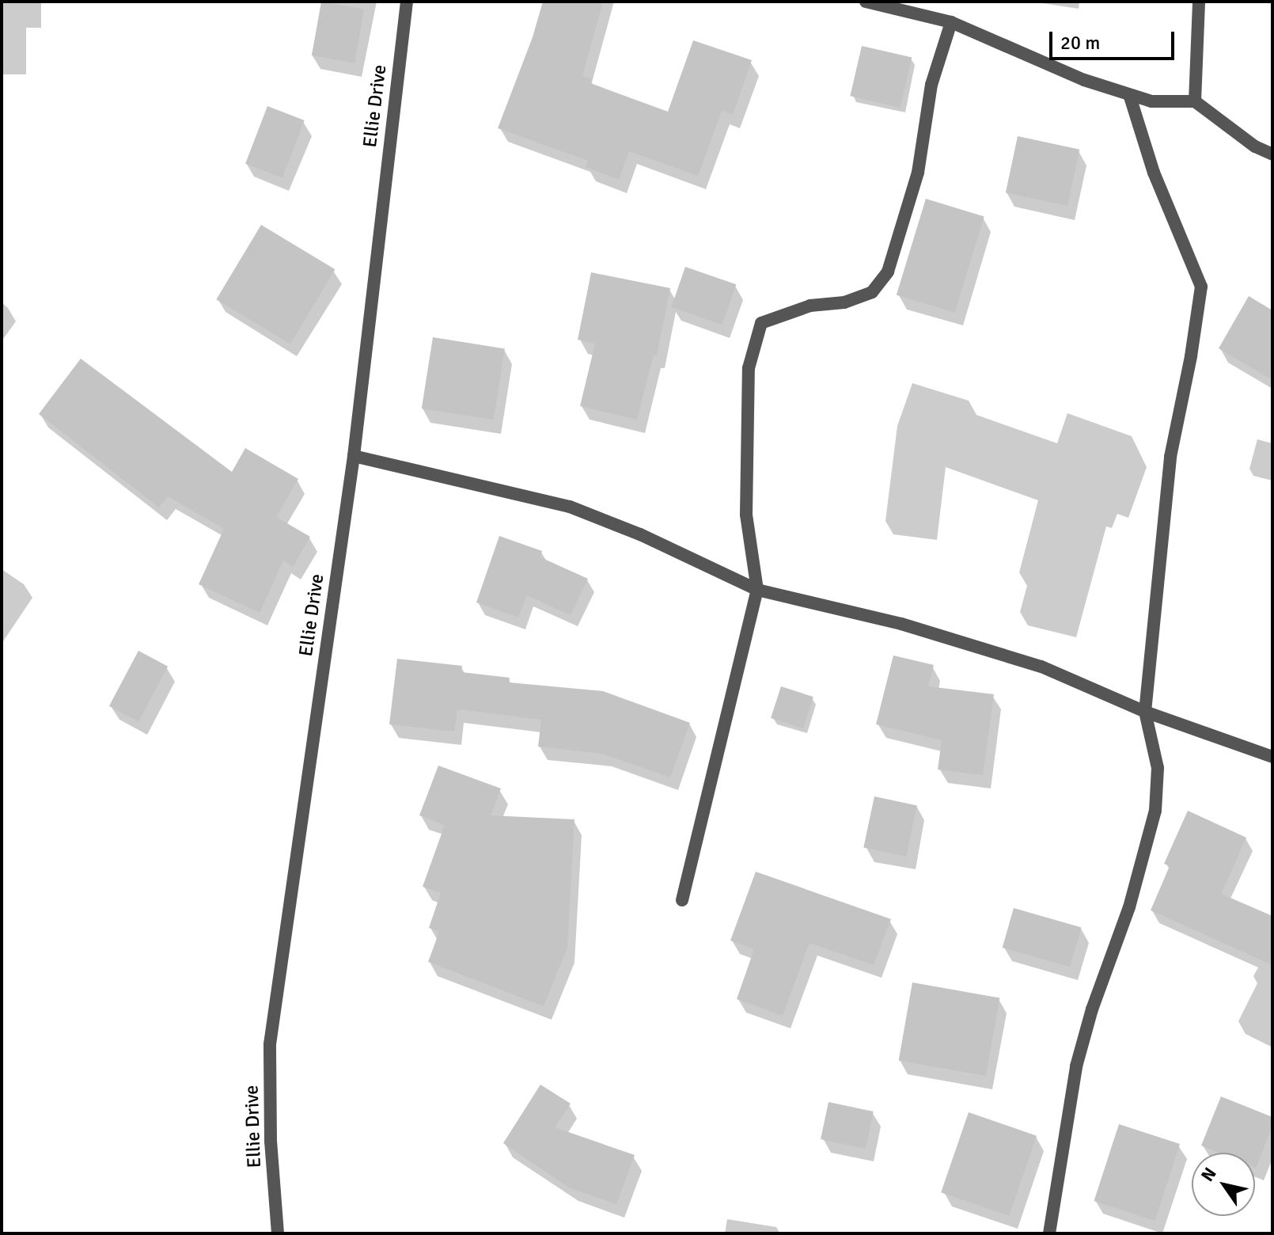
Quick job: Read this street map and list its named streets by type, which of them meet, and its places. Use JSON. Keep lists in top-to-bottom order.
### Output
{
  "streets": {
    "street": ["Ellie Drive"]
  },
  "scale_bar": "20 m",
  "north": "top left"
}
